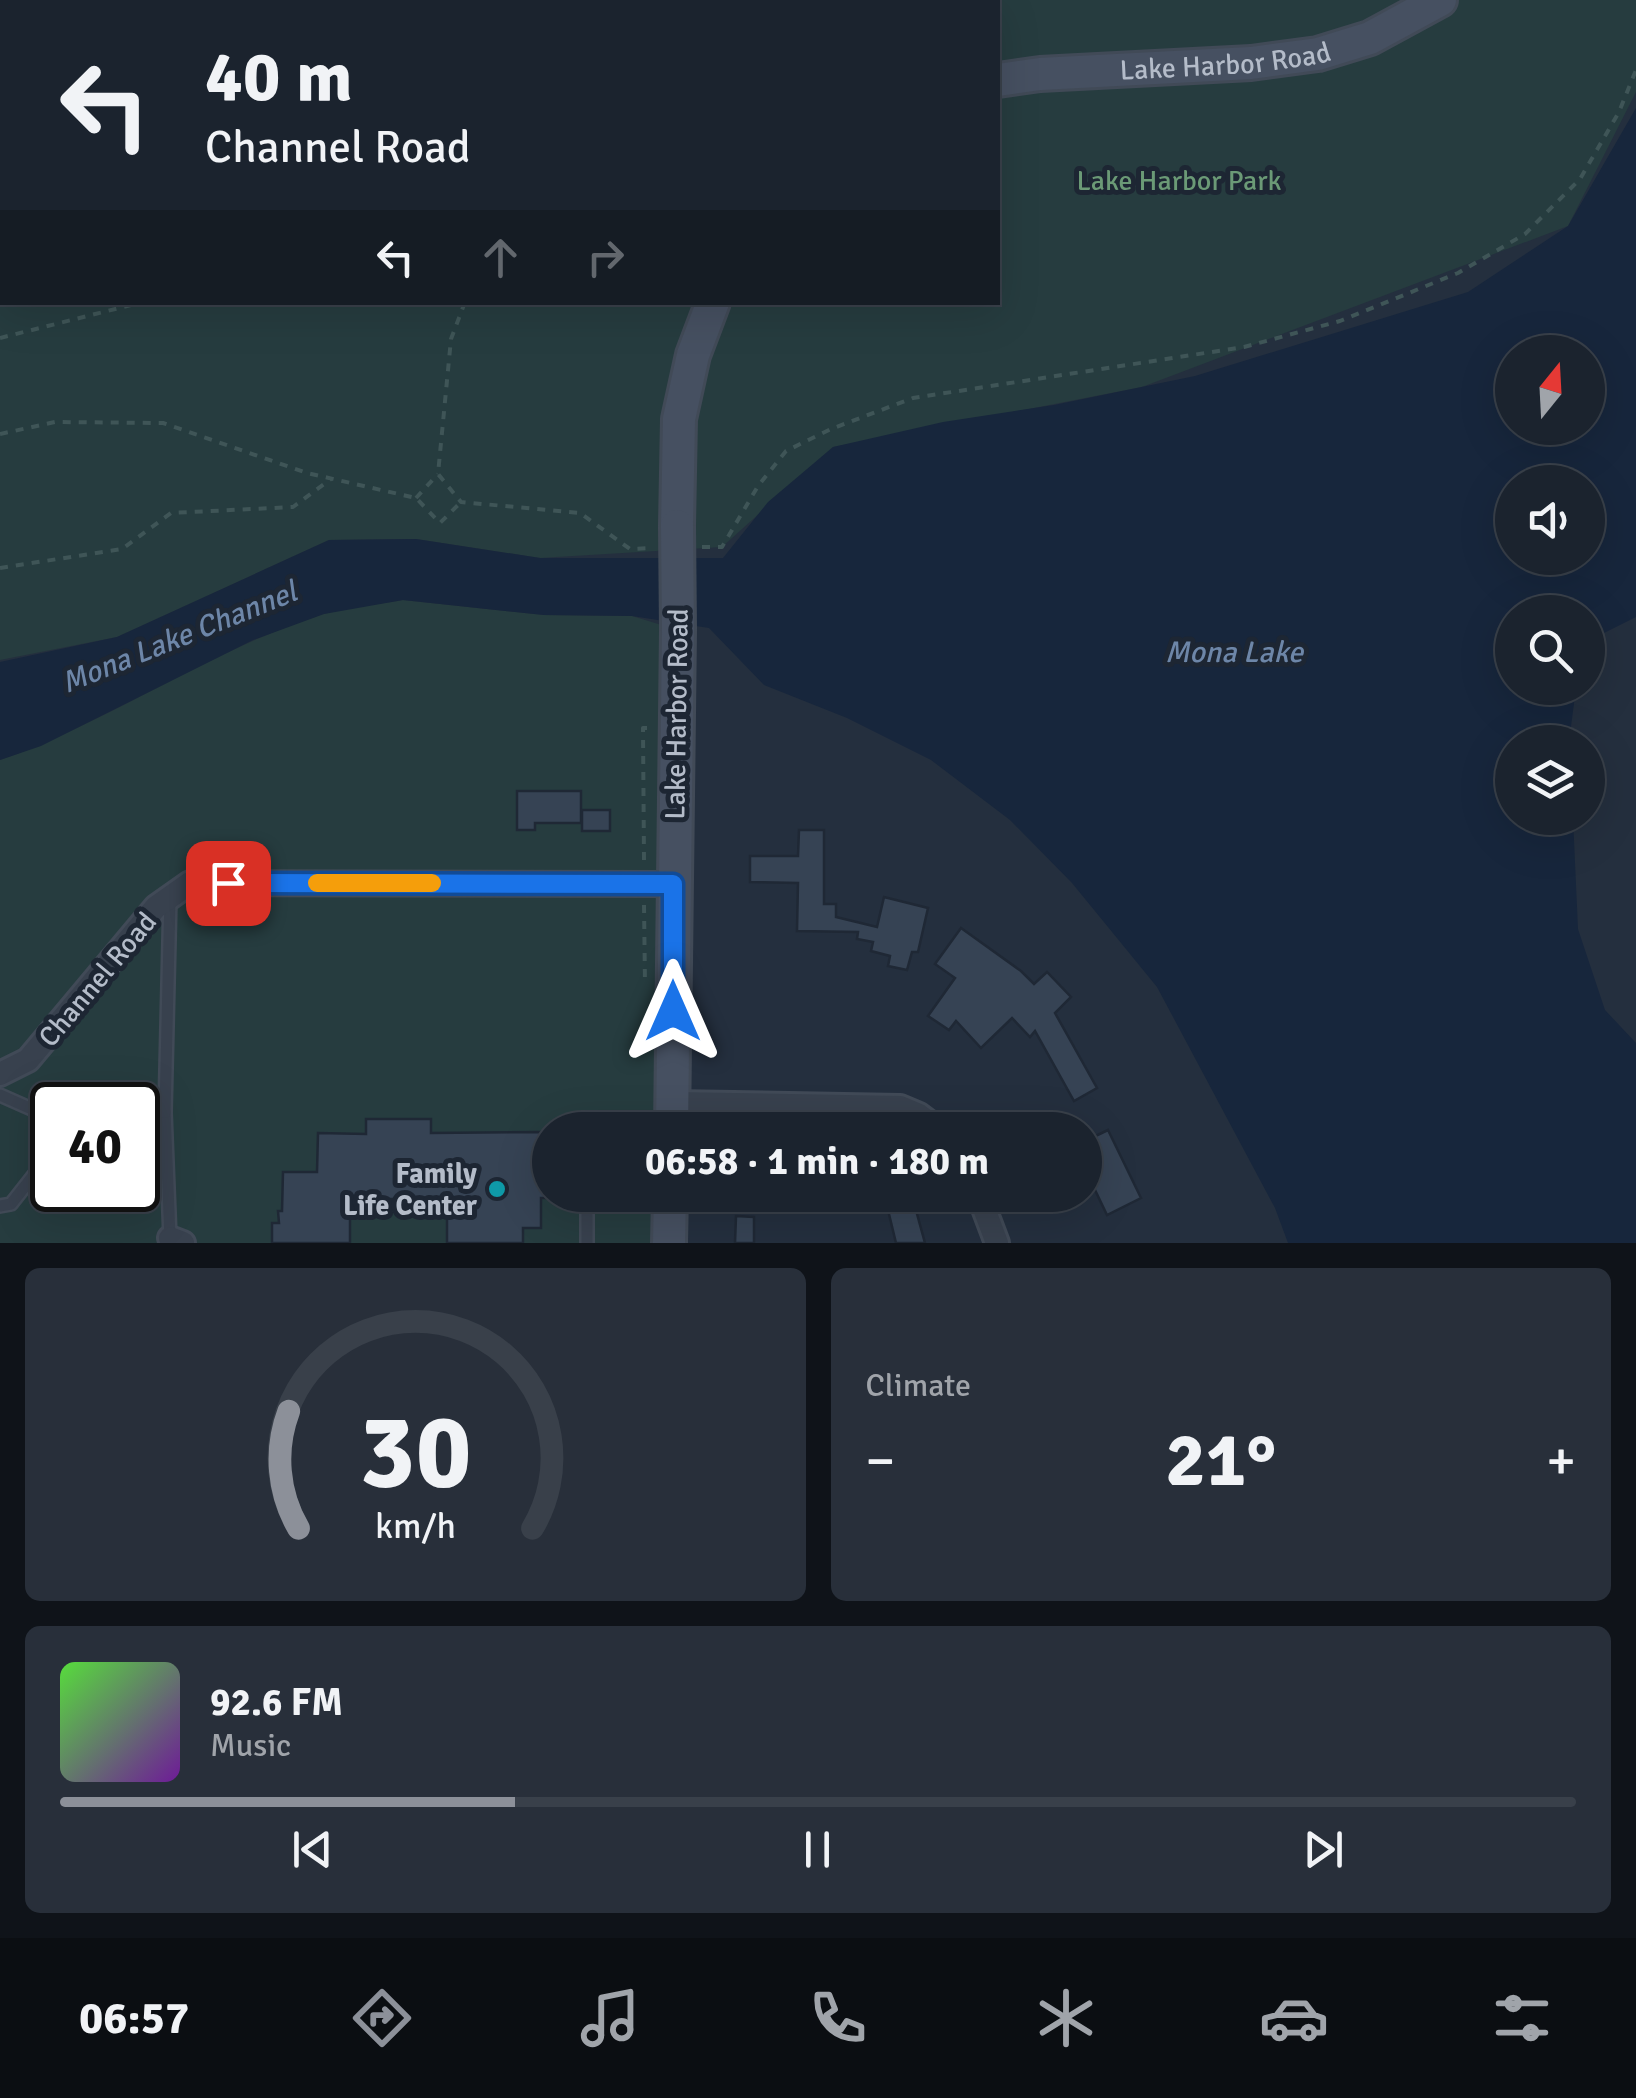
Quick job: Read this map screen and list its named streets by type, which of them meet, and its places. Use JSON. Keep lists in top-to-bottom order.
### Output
{
  "streets": {
    "street": ["Lake Harbor Road", "Channel Road"]
  },
  "crossings": [
    ["Lake Harbor Road", "Channel Road"]
  ],
  "water": ["Mona Lake Channel", "Mona Lake"],
  "parks": ["Lake Harbor Park"],
  "places": ["Family Life Center"],
  "north": "top",
  "page": {
    "turn": ["40 m", "Channel Road"],
    "limit": "40",
    "trip": "06:58 · 1 min · 180 m",
    "tile": "Climate",
    "heat": ["−", "21°", "+"],
    "song": ["92.6 FM", "Music"],
    "tabs": "06:57",
    "gauge": ["30", "km/h"]
  }
}
